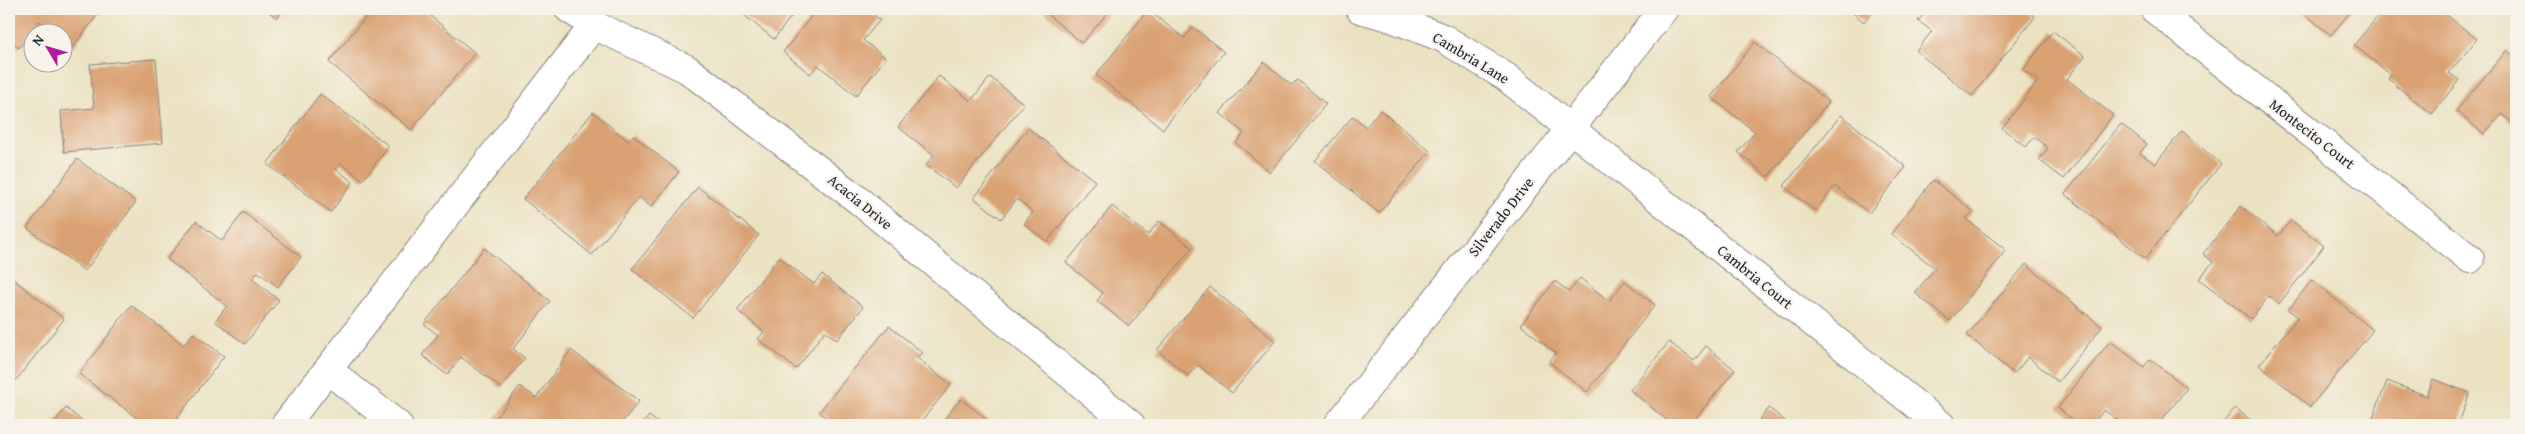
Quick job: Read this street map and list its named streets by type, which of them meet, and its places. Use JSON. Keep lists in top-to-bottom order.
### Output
{
  "streets": {
    "street": [
      "Cambria Lane",
      "Montecito Court",
      "Acacia Drive",
      "Silverado Drive",
      "Cambria Court"
    ]
  },
  "crossings": [
    ["Cambria Lane", "Silverado Drive"],
    ["Cambria Lane", "Cambria Court"],
    ["Silverado Drive", "Cambria Court"]
  ],
  "north": "top left"
}
